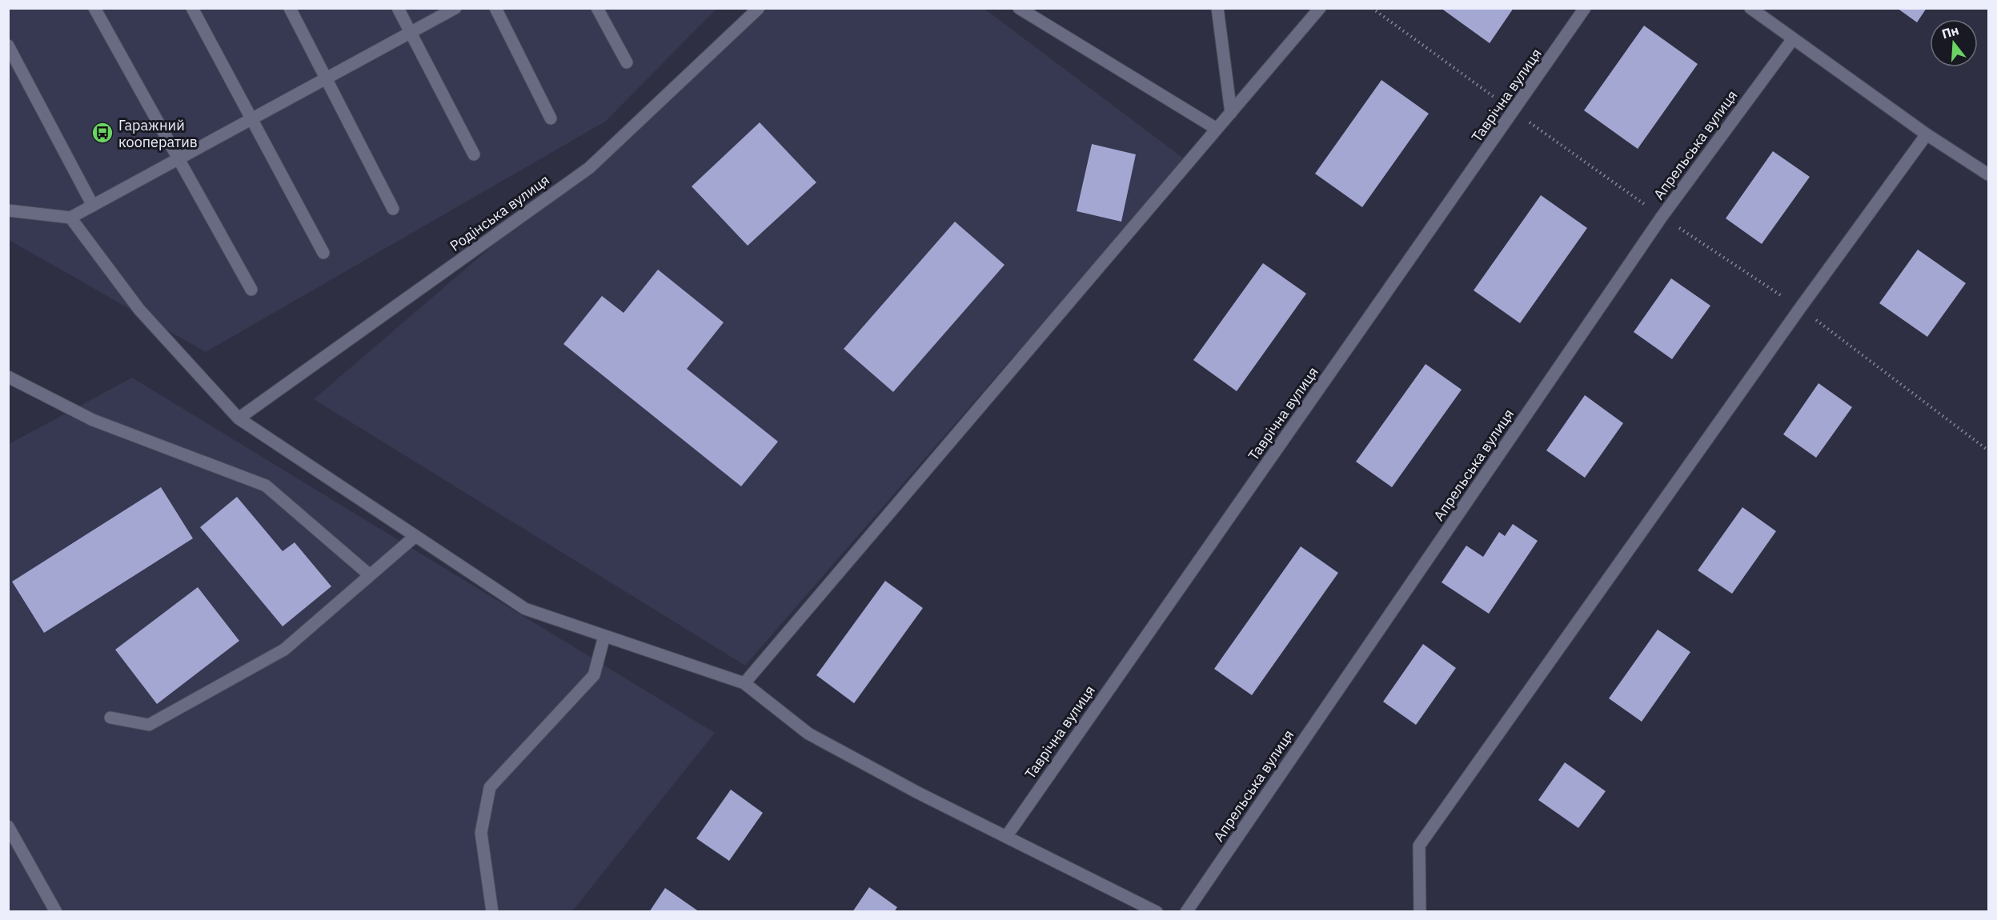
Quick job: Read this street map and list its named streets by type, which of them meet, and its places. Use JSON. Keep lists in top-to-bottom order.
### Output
{
  "streets": {
    "street": ["Таврічна вулиця", "Апрельська вулиця", "Родінська вулиця"]
  },
  "places": {
    "bus stop": ["Гаражний кооператив"]
  },
  "north": "top"
}
